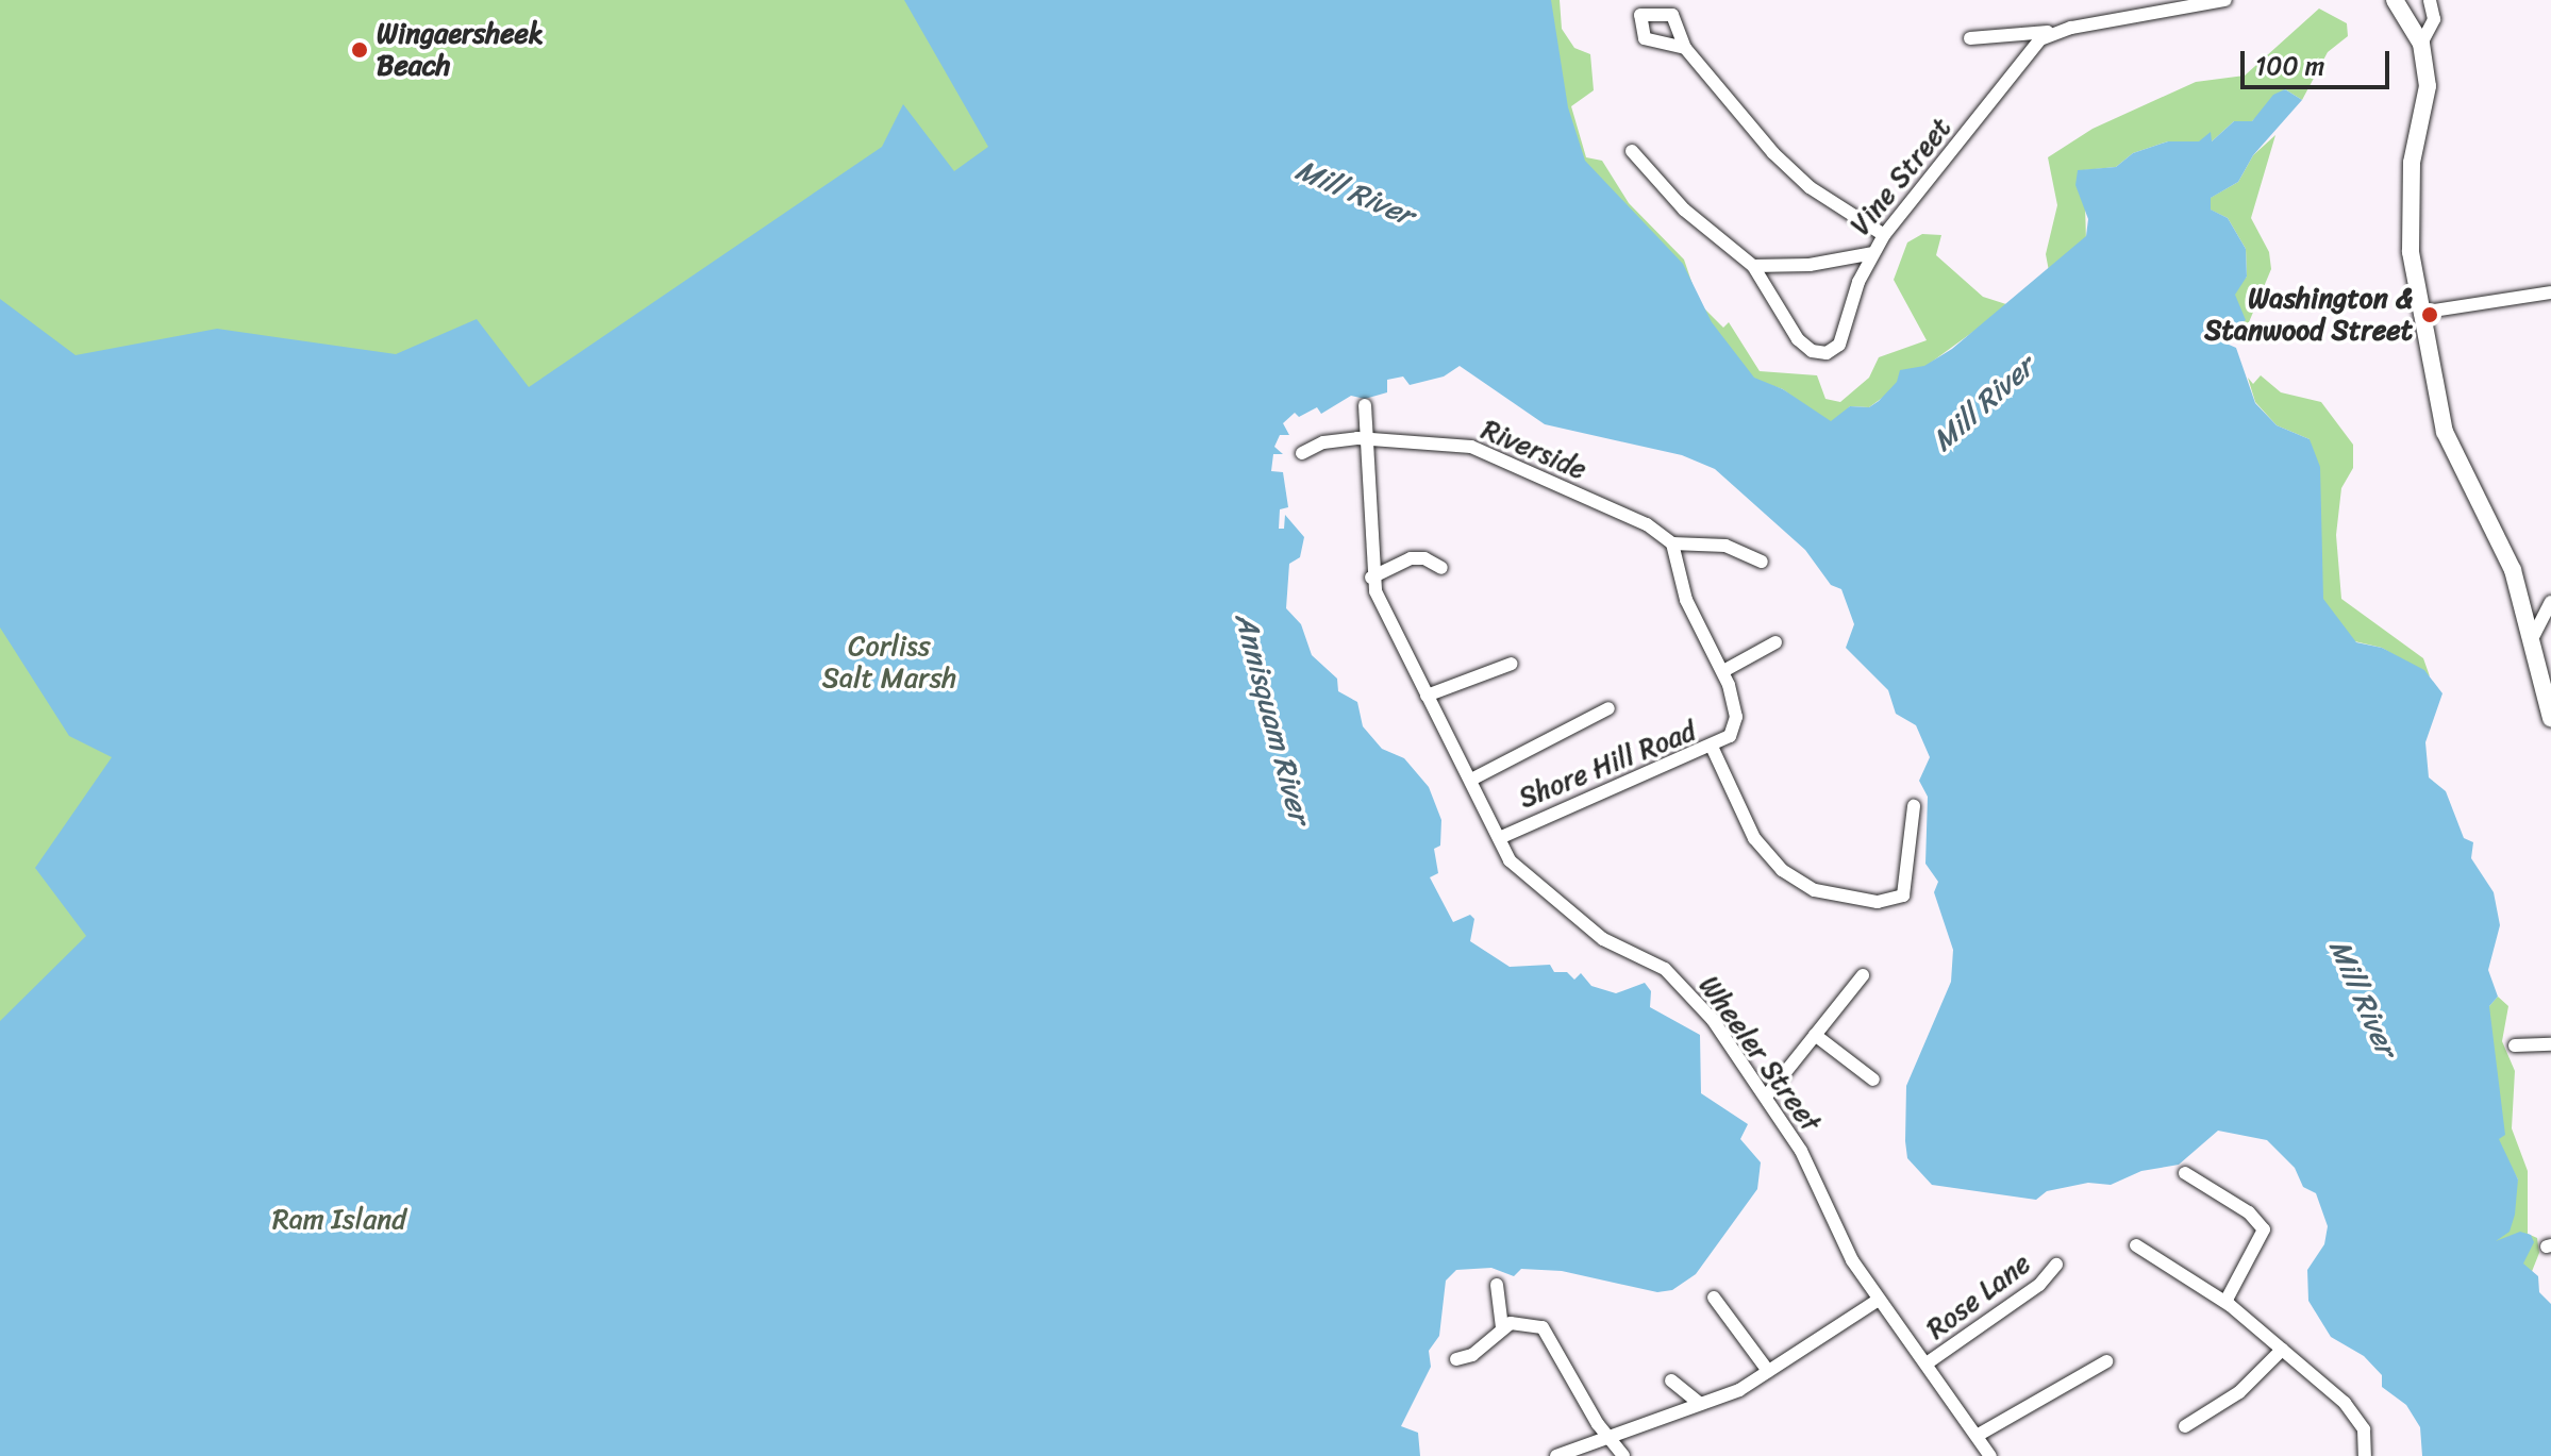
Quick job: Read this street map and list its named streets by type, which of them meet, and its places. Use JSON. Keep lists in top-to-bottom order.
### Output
{
  "streets": {
    "street": [
      "Vine Street",
      "Riverside",
      "Shore Hill Road",
      "Wheeler Street",
      "Rose Lane"
    ]
  },
  "crossings": [
    ["Riverside", "Shore Hill Road"],
    ["Riverside", "Wheeler Street"],
    ["Shore Hill Road", "Wheeler Street"],
    ["Wheeler Street", "Rose Lane"]
  ],
  "water": ["Mill River", "Annisquam River"],
  "parks": ["Corliss Salt Marsh", "Ram Island"],
  "places": ["Wingaersheek Beach", "Washington & Stanwood Street"],
  "scale_bar": "100 m"
}
